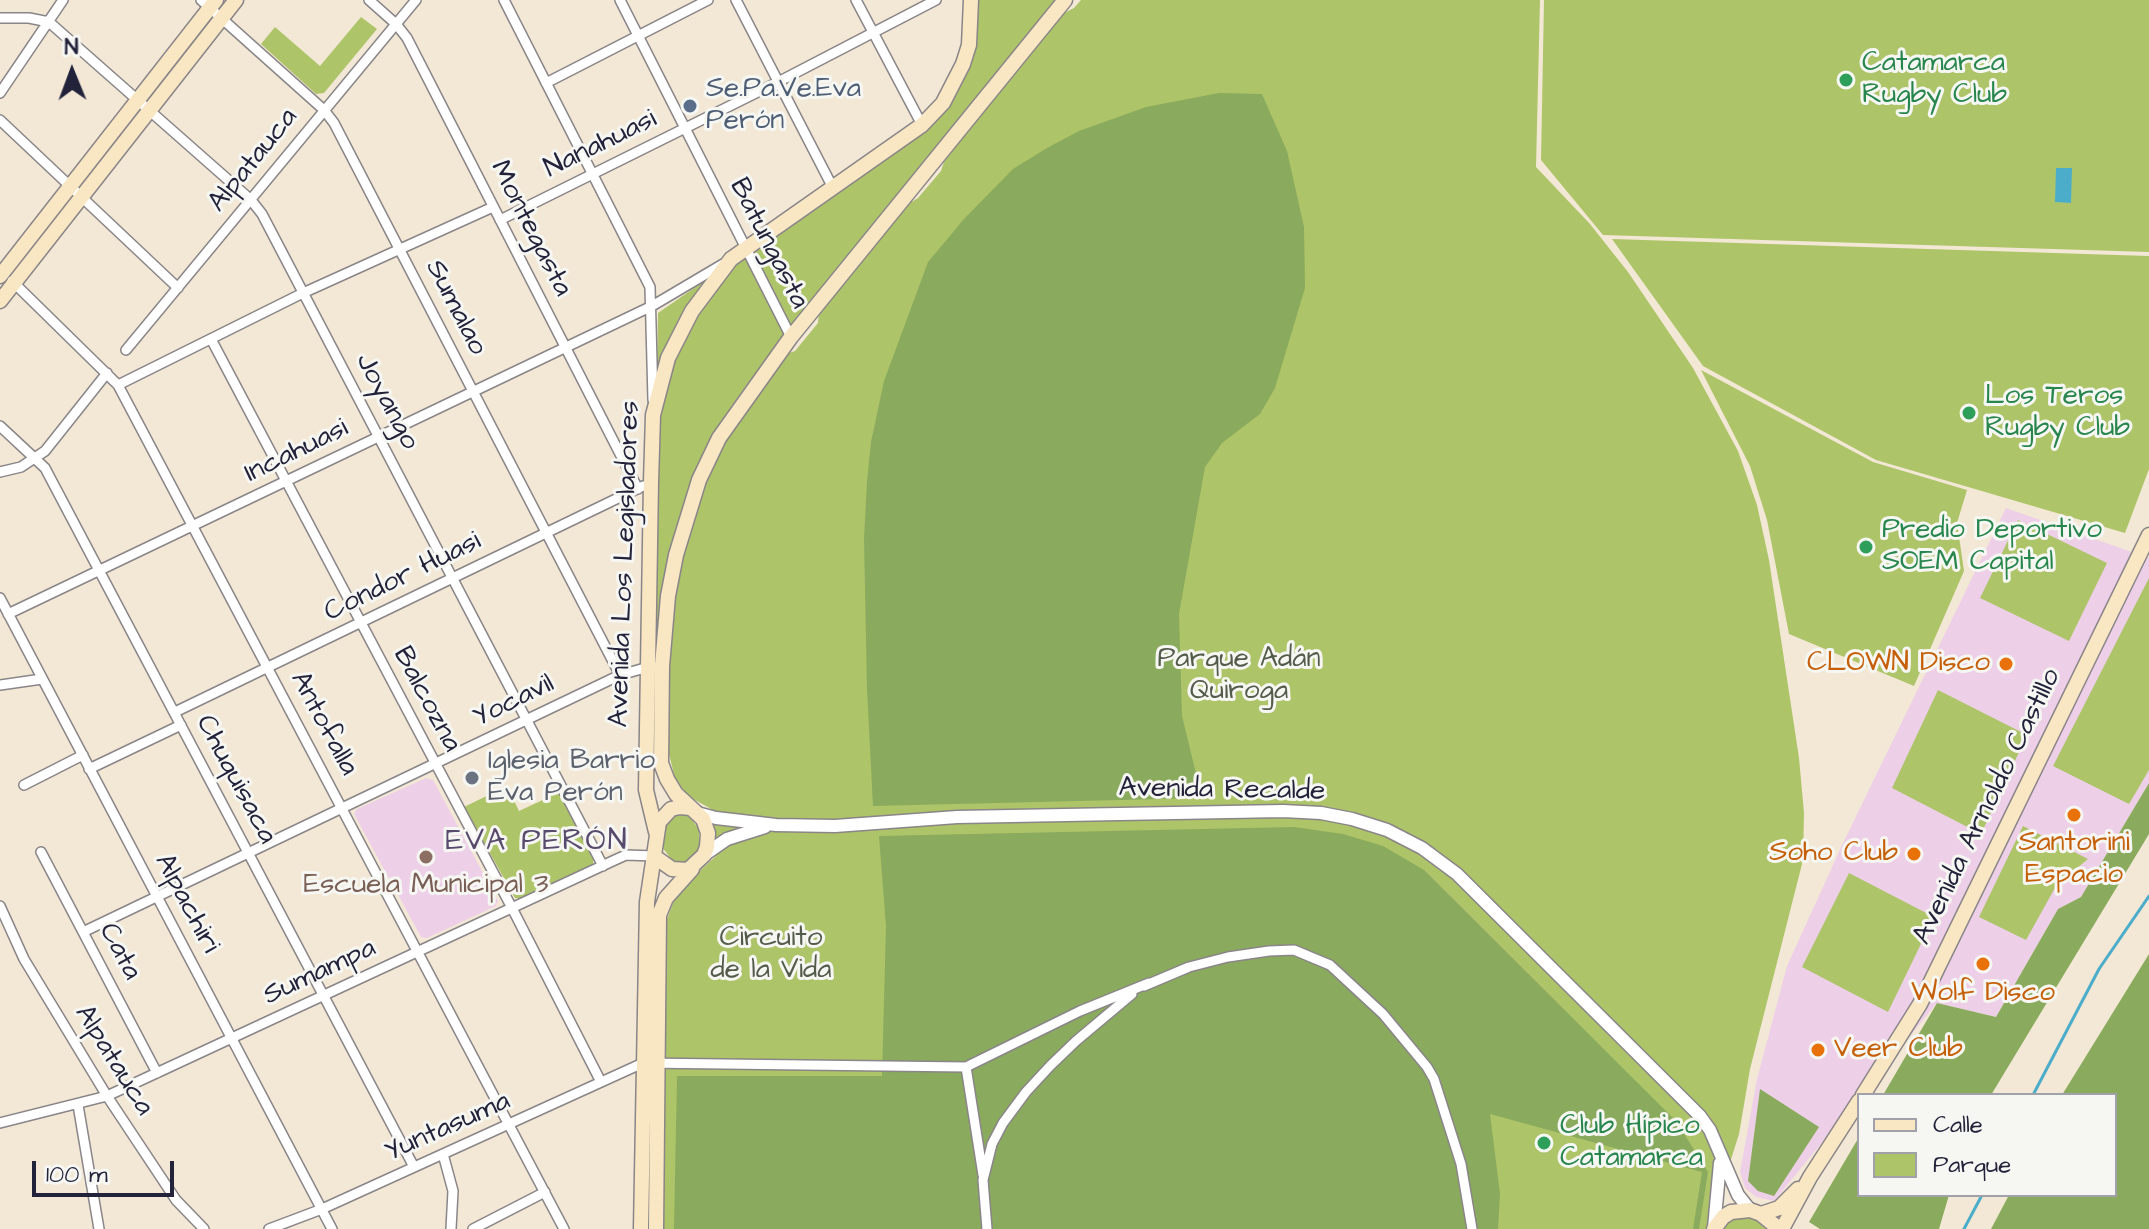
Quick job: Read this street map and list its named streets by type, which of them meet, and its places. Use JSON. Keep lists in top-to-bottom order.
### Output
{
  "streets": {
    "main road": ["Avenida Los Legisladores", "Avenida Arnoldo Castillo"],
    "street": [
      "Nanahuasi",
      "Alpatauca",
      "Montegasta",
      "Batungasta",
      "Sumalao",
      "Joyango",
      "Incahuasi",
      "Condor Huasi",
      "Balcozna",
      "Yocavil",
      "Antofalla",
      "Chuquisaca",
      "Avenida Recalde",
      "Alpachiri",
      "Cata",
      "Sumampa",
      "Yuntasuma"
    ]
  },
  "crossings": [
    ["Nanahuasi", "Montegasta"],
    ["Nanahuasi", "Batungasta"],
    ["Alpatauca", "Montegasta"],
    ["Alpatauca", "Sumalao"],
    ["Alpatauca", "Joyango"],
    ["Alpatauca", "Sumampa"],
    ["Montegasta", "Incahuasi"],
    ["Montegasta", "Avenida Los Legisladores"],
    ["Montegasta", "Condor Huasi"],
    ["Batungasta", "Avenida Los Legisladores"],
    ["Sumalao", "Incahuasi"],
    ["Sumalao", "Condor Huasi"],
    ["Sumalao", "Yocavil"],
    ["Joyango", "Incahuasi"],
    ["Joyango", "Condor Huasi"],
    ["Joyango", "Yocavil"],
    ["Joyango", "Sumampa"],
    ["Incahuasi", "Avenida Los Legisladores"],
    ["Incahuasi", "Balcozna"],
    ["Incahuasi", "Antofalla"],
    ["Incahuasi", "Chuquisaca"],
    ["Incahuasi", "Alpachiri"],
    ["Avenida Los Legisladores", "Condor Huasi"],
    ["Avenida Los Legisladores", "Yocavil"],
    ["Avenida Los Legisladores", "Avenida Recalde"],
    ["Avenida Los Legisladores", "Sumampa"],
    ["Condor Huasi", "Balcozna"],
    ["Condor Huasi", "Antofalla"],
    ["Condor Huasi", "Chuquisaca"],
    ["Balcozna", "Yocavil"],
    ["Balcozna", "Sumampa"],
    ["Balcozna", "Yuntasuma"],
    ["Yocavil", "Antofalla"],
    ["Yocavil", "Chuquisaca"],
    ["Yocavil", "Alpachiri"],
    ["Yocavil", "Cata"],
    ["Antofalla", "Sumampa"],
    ["Antofalla", "Yuntasuma"],
    ["Chuquisaca", "Sumampa"],
    ["Chuquisaca", "Yuntasuma"],
    ["Avenida Recalde", "Sumampa"],
    ["Alpachiri", "Sumampa"],
    ["Alpachiri", "Yuntasuma"],
    ["Cata", "Sumampa"]
  ],
  "districts": ["EVA PERÓN"],
  "parks": ["Parque Adán Quiroga", "Circuito de la Vida"],
  "places": [
    "Catamarca Rugby Club",
    "Se.Pa.Ve.Eva Perón",
    "Los Teros Rugby Club",
    "Predio Deportivo SOEM Capital",
    "CLOWN Disco",
    "Iglesia Barrio Eva Perón",
    "Santorini Espacio",
    "Soho Club",
    "Escuela Municipal 3",
    "Wolf Disco",
    "Veer Club",
    "Club Hípico Catamarca"
  ],
  "legend": ["Calle", "Parque"],
  "scale_bar": "100 m",
  "north": "top"
}
